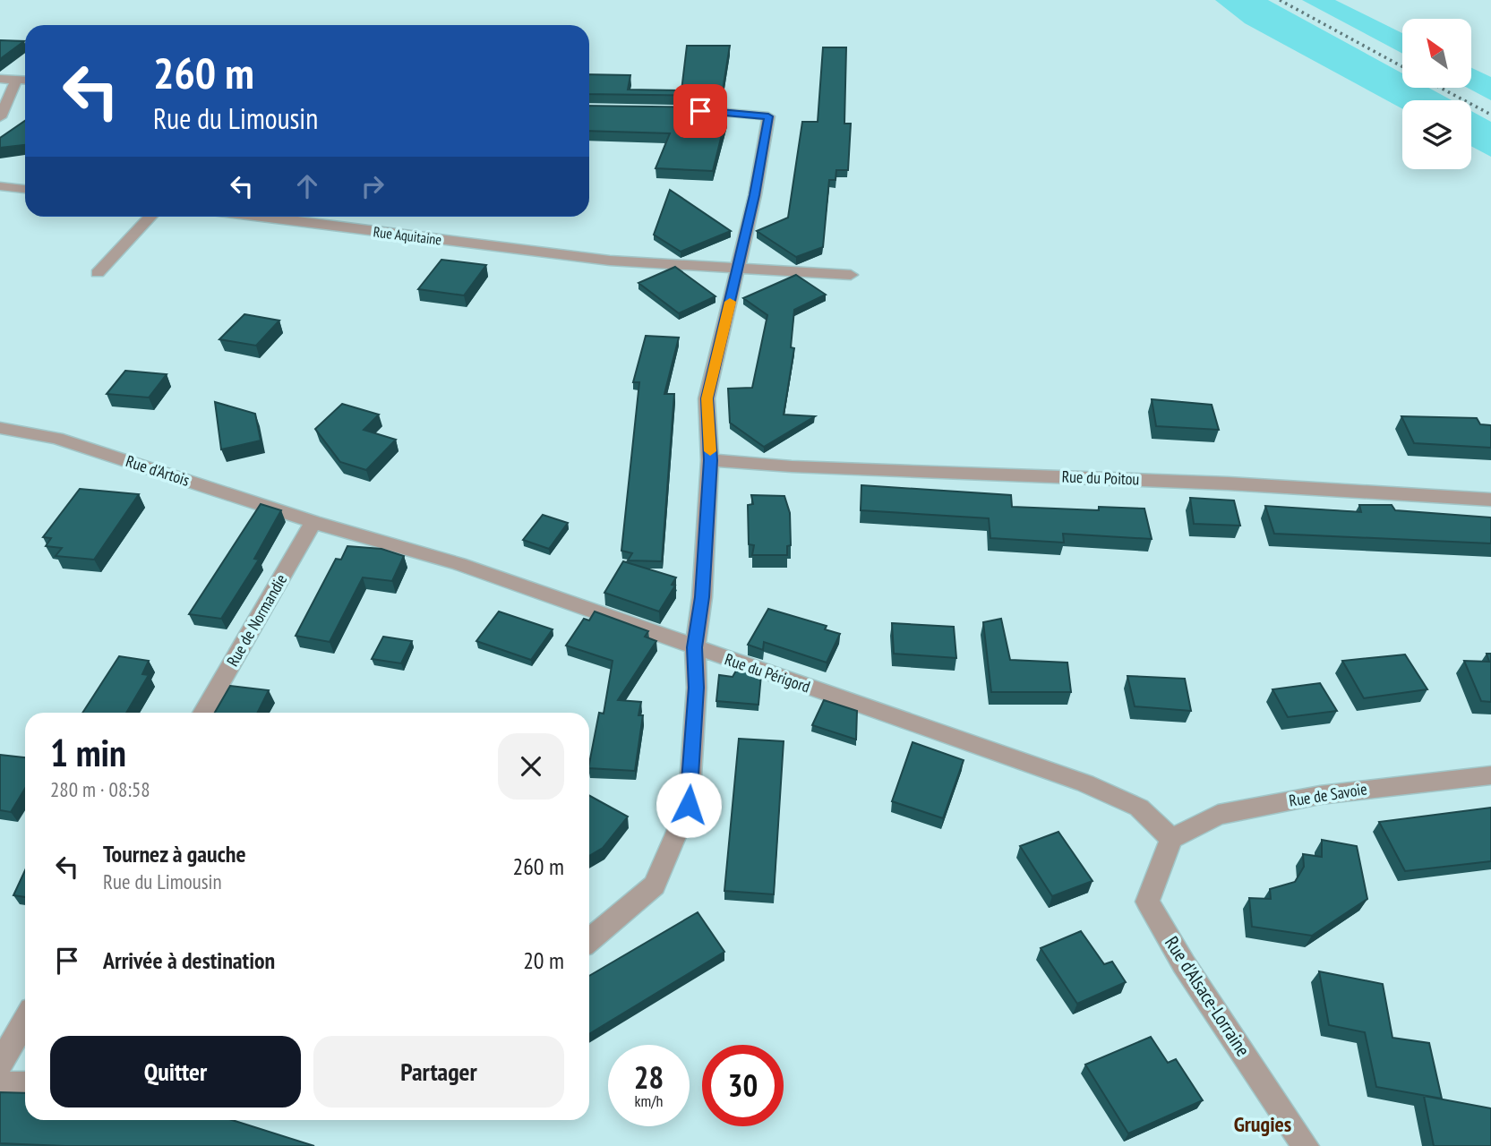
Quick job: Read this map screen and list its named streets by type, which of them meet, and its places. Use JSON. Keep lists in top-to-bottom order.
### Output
{
  "streets": {
    "street": [
      "Rue Aquitaine",
      "Rue d'Artois",
      "Rue du Poitou",
      "Rue de Normandie",
      "Rue du Périgord",
      "Rue de Savoie",
      "Rue d'Alsace-Lorraine"
    ]
  },
  "crossings": [
    ["Rue d'Artois", "Rue de Normandie"],
    ["Rue d'Artois", "Rue du Périgord"],
    ["Rue de Normandie", "Rue du Périgord"],
    ["Rue du Périgord", "Rue de Savoie"],
    ["Rue du Périgord", "Rue d'Alsace-Lorraine"],
    ["Rue de Savoie", "Rue d'Alsace-Lorraine"]
  ],
  "districts": ["Grugies"],
  "north": "top left",
  "page": {
    "turn": ["260 m", "Rue du Limousin"],
    "heading": ["1 min", "280 m · 08:58"],
    "list": [
      {
        "name": "Tournez à gauche",
        "note": "Rue du Limousin",
        "value": "260 m"
      },
      {
        "name": "Arrivée à destination",
        "value": "20 m"
      }
    ],
    "buttons": ["Quitter", "Partager"],
    "speed": "28 km/h",
    "limit": "30"
  }
}
